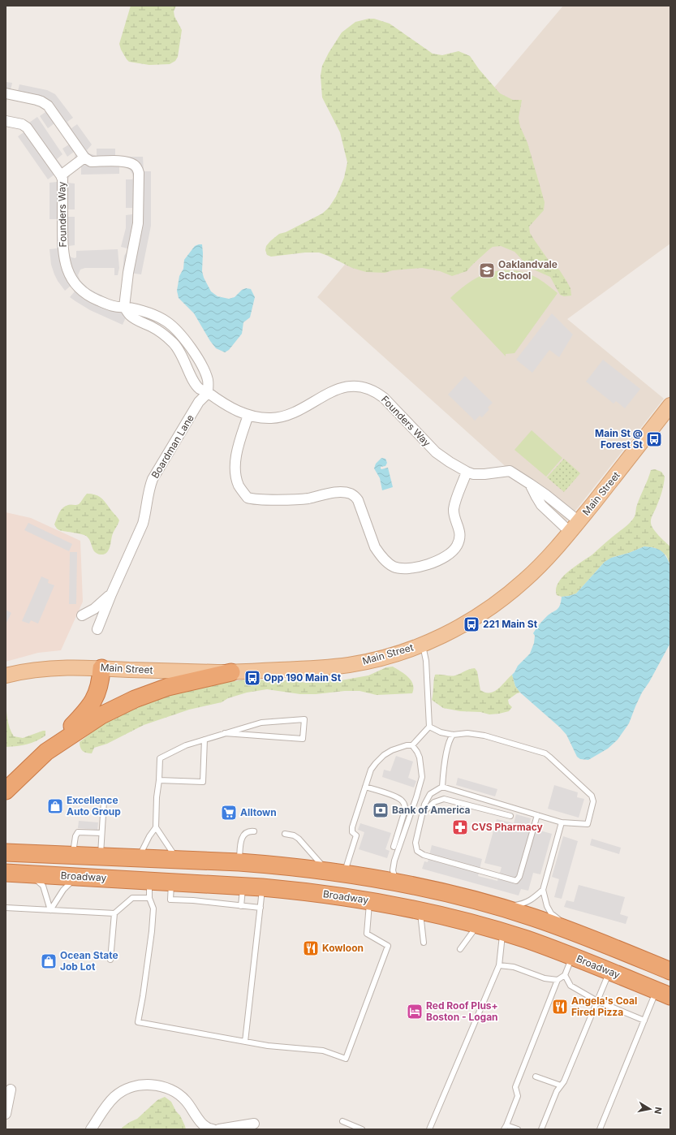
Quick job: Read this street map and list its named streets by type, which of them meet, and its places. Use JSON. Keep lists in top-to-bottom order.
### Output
{
  "streets": {
    "highway": ["Broadway"],
    "main road": ["Main Street"],
    "street": ["Founders Way", "Boardman Lane"]
  },
  "crossings": [
    ["Founders Way", "Boardman Lane"],
    ["Founders Way", "Main Street"]
  ],
  "places": {
    "school or university": ["Oaklandvale School"],
    "bus stop": ["Main St @ Forest St", "221 Main St", "Opp 190 Main St"],
    "shop": ["Excellence Auto Group", "Ocean State Job Lot"],
    "bank": ["Bank of America"],
    "supermarket": ["Alltown"],
    "pharmacy": ["CVS Pharmacy"],
    "restaurant": ["Kowloon", "Angela's Coal Fired Pizza"],
    "hotel": ["Red Roof Plus+ Boston - Logan"]
  },
  "north": "right"
}
